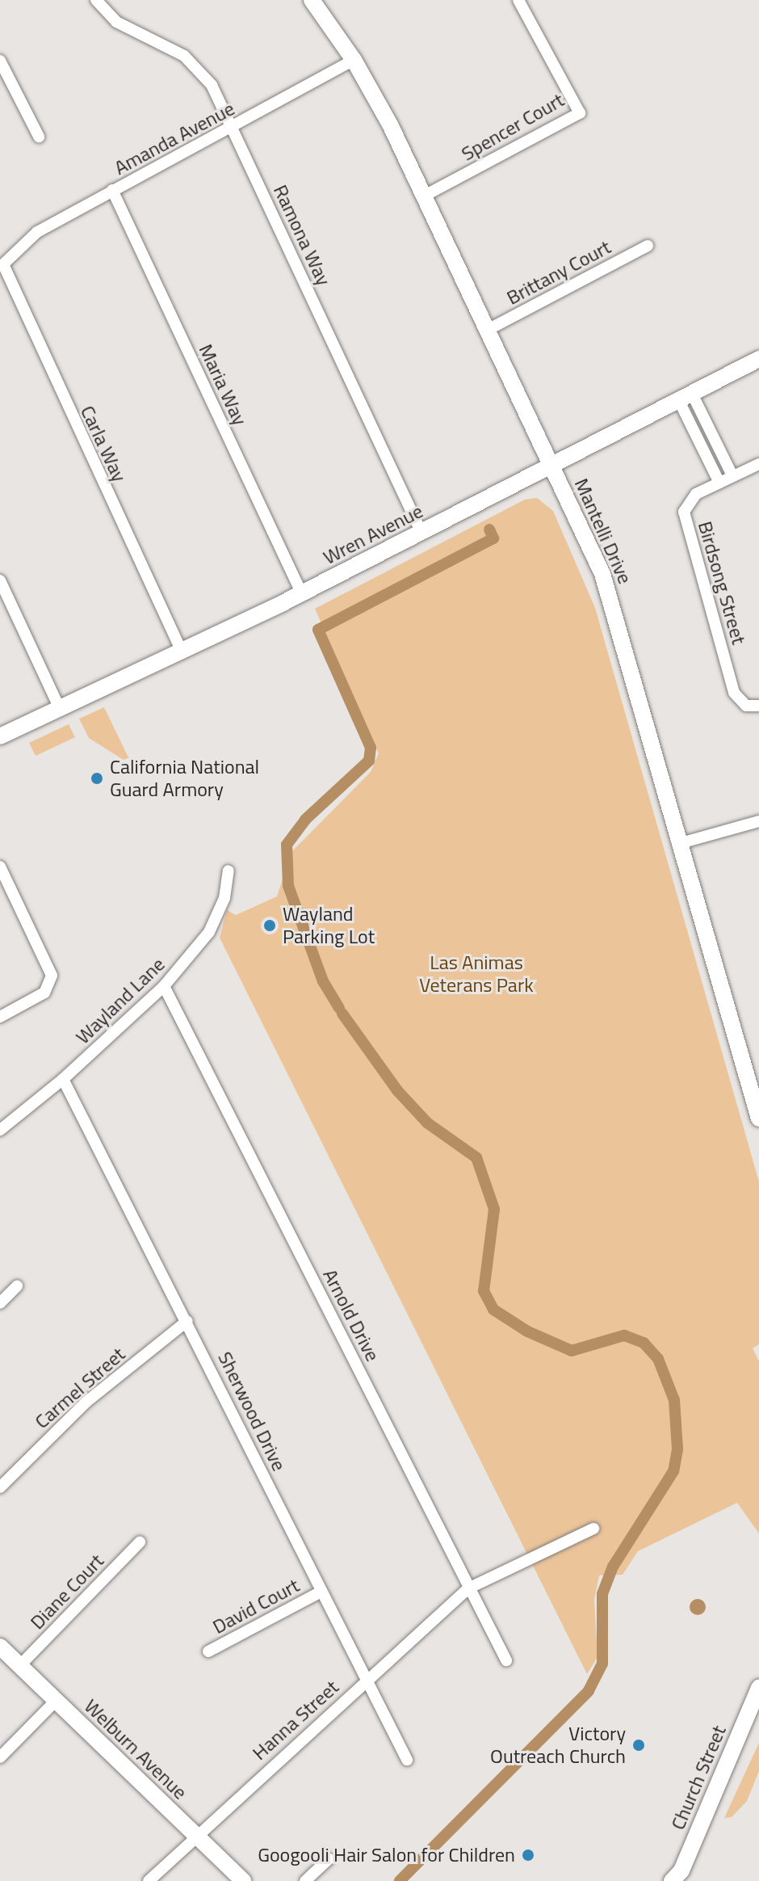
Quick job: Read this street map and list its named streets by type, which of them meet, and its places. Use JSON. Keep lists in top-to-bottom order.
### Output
{
  "streets": {
    "street": [
      "Spencer Court",
      "Amanda Avenue",
      "Ramona Way",
      "Brittany Court",
      "Maria Way",
      "Carla Way",
      "Mantelli Drive",
      "Wren Avenue",
      "Birdsong Street",
      "Wayland Lane",
      "Arnold Drive",
      "Carmel Street",
      "Sherwood Drive",
      "Diane Court",
      "David Court",
      "Hanna Street",
      "Welburn Avenue",
      "Church Street"
    ]
  },
  "crossings": [
    ["Spencer Court", "Mantelli Drive"],
    ["Amanda Avenue", "Ramona Way"],
    ["Amanda Avenue", "Maria Way"],
    ["Amanda Avenue", "Carla Way"],
    ["Amanda Avenue", "Mantelli Drive"],
    ["Ramona Way", "Wren Avenue"],
    ["Brittany Court", "Mantelli Drive"],
    ["Maria Way", "Wren Avenue"],
    ["Carla Way", "Wren Avenue"],
    ["Mantelli Drive", "Wren Avenue"],
    ["Wayland Lane", "Arnold Drive"],
    ["Wayland Lane", "Sherwood Drive"],
    ["Arnold Drive", "Hanna Street"],
    ["Carmel Street", "Sherwood Drive"],
    ["Sherwood Drive", "David Court"],
    ["Sherwood Drive", "Hanna Street"],
    ["Diane Court", "Welburn Avenue"],
    ["Hanna Street", "Welburn Avenue"]
  ],
  "parks": ["Las Animas Veterans Park"],
  "places": [
    "California National Guard Armory",
    "Wayland Parking Lot",
    "Victory Outreach Church",
    "Googooli Hair Salon for Children"
  ]
}
